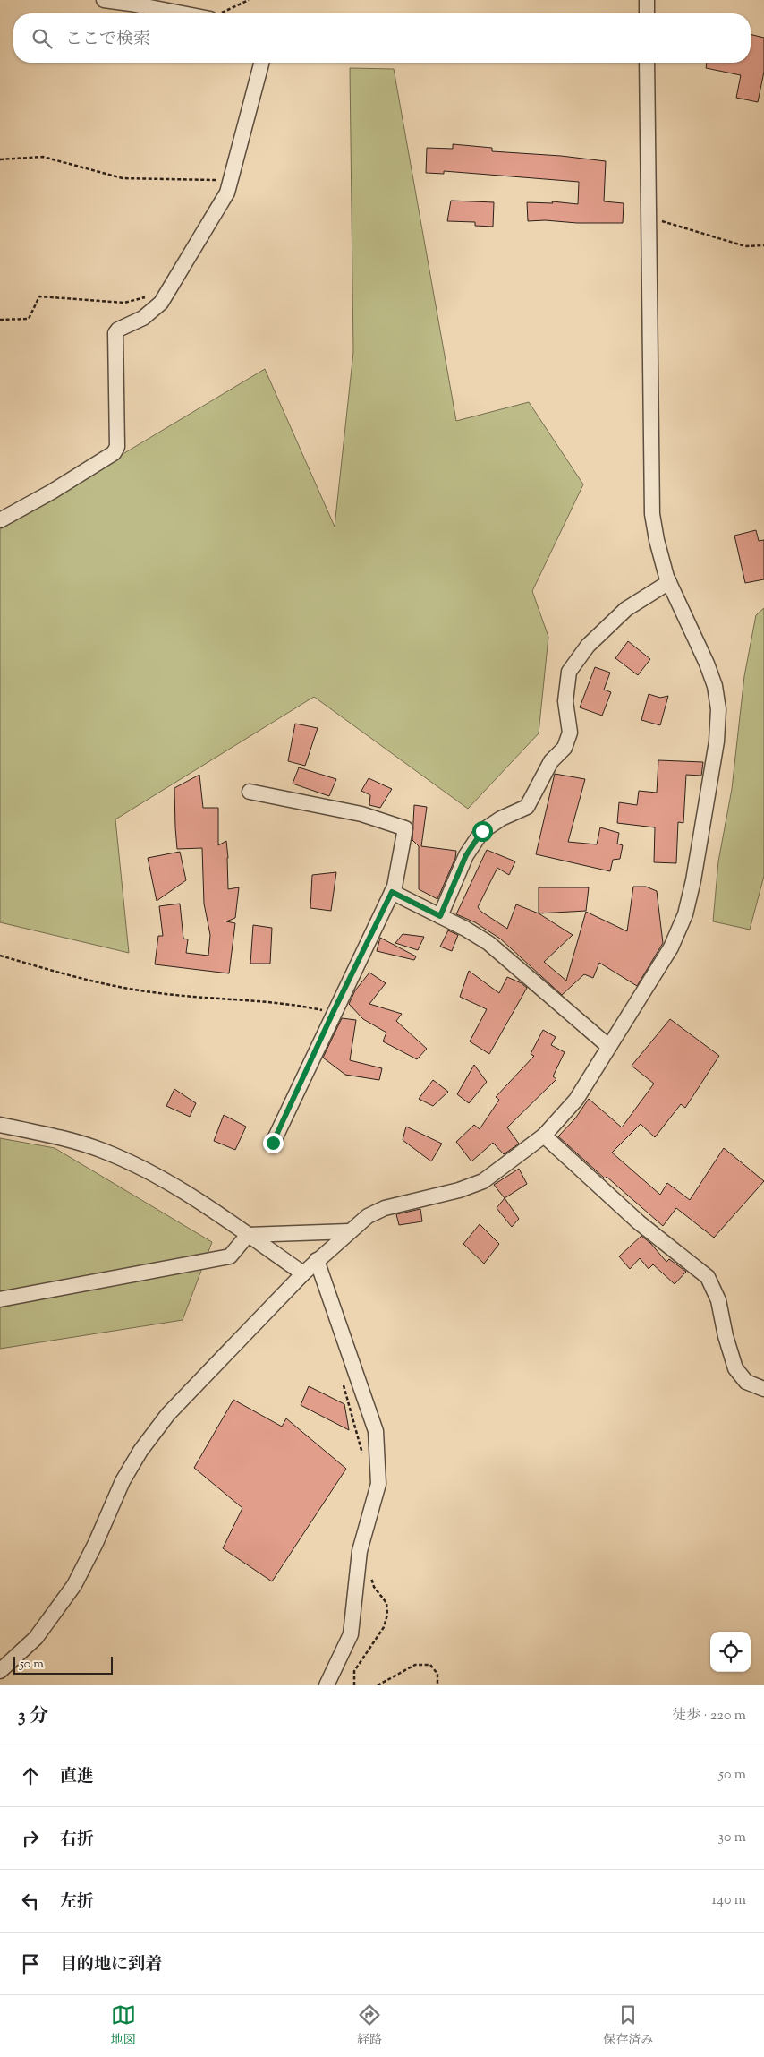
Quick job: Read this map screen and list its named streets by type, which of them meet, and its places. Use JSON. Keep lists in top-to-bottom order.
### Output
{
  "scale_bar": "50 m",
  "page": {
    "search": "ここで検索",
    "scale": "50 m",
    "heading": ["3 分", "徒歩 · 220 m"],
    "list": [
      ["直進", "50 m"],
      ["右折", "30 m"],
      ["左折", "140 m"],
      "目的地に到着"
    ],
    "nav": ["地図", "経路", "保存済み"]
  }
}
